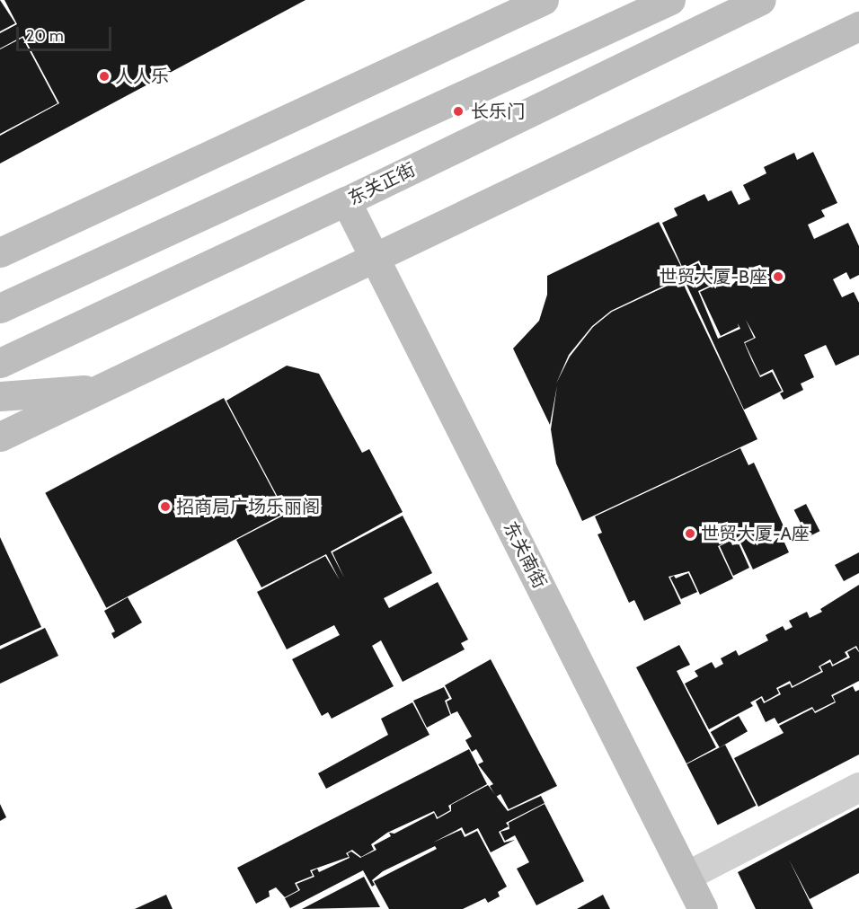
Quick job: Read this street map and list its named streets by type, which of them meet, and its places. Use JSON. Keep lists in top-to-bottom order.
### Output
{
  "streets": {
    "street": ["东关正街", "东关南街"]
  },
  "crossings": [
    ["东关正街", "东关南街"]
  ],
  "places": [
    "人人乐",
    "长乐门",
    "世贸大厦-B座",
    "招商局广场乐丽阁",
    "世贸大厦-A座"
  ],
  "scale_bar": "20 m"
}
